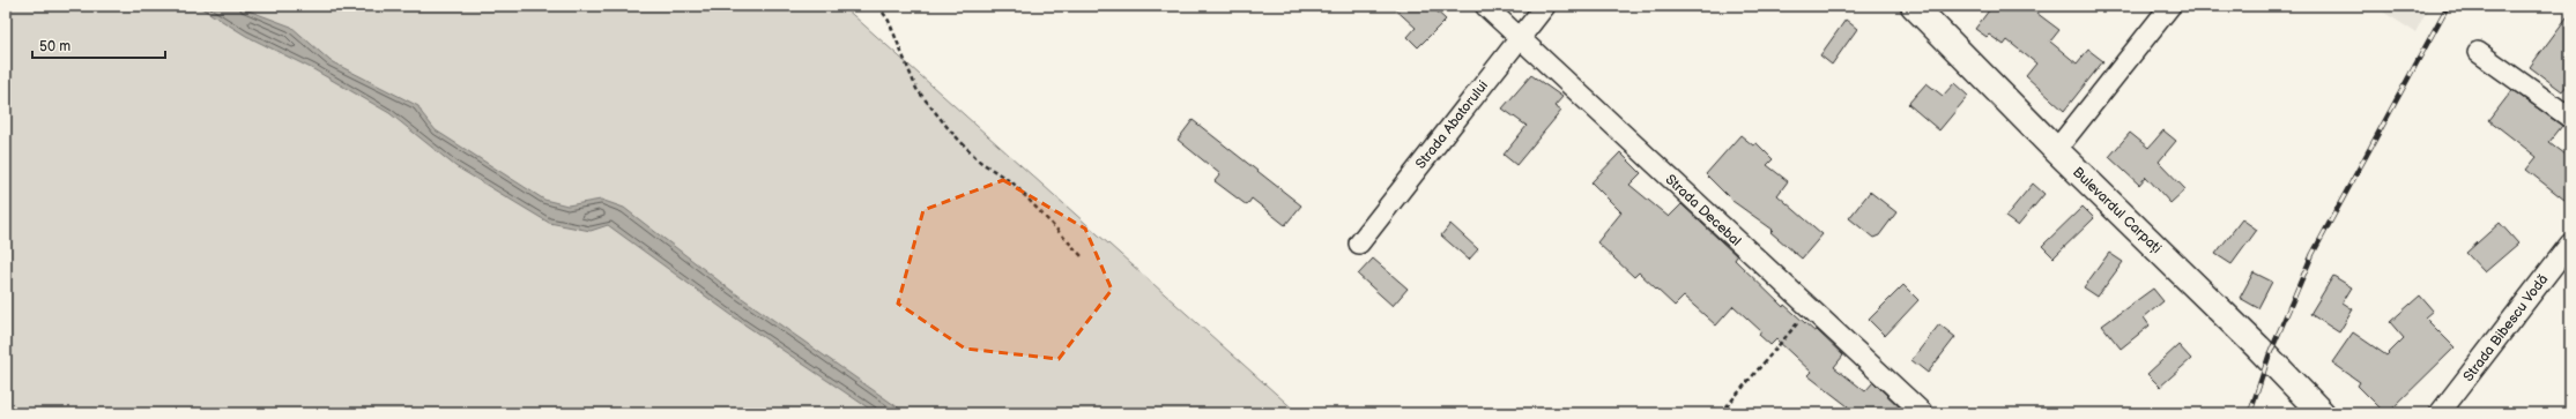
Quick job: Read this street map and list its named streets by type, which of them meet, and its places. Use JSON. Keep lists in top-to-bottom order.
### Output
{
  "streets": {
    "main road": ["Bulevardul Carpați"],
    "street": ["Strada Abatorului", "Strada Decebal", "Strada Bibescu Vodă"]
  },
  "crossings": [
    ["Strada Abatorului", "Strada Decebal"]
  ],
  "scale_bar": "50 m"
}
